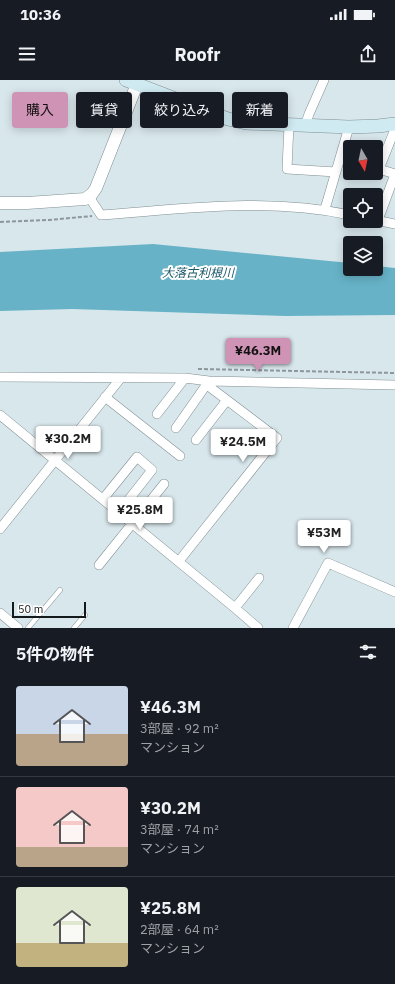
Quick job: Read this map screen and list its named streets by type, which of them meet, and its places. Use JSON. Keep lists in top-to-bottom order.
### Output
{
  "water": ["大落古利根川"],
  "scale_bar": "50 m",
  "north": "bottom",
  "page": {
    "status": "10:36",
    "header": "Roofr",
    "chip": [
      "購入",
      "賃貸",
      "絞り込み",
      "新着"
    ],
    "price": [
      "¥46.3M",
      "¥30.2M",
      "¥24.5M",
      "¥25.8M",
      "¥53M"
    ],
    "scale": "50 m",
    "heading": "5件の物件",
    "list": [
      {
        "name": "¥46.3M",
        "note": "3部屋 · 92 m² · マンション"
      },
      {
        "name": "¥30.2M",
        "note": "3部屋 · 74 m² · マンション"
      },
      {
        "name": "¥25.8M",
        "note": "2部屋 · 64 m² · マンション"
      }
    ]
  }
}
